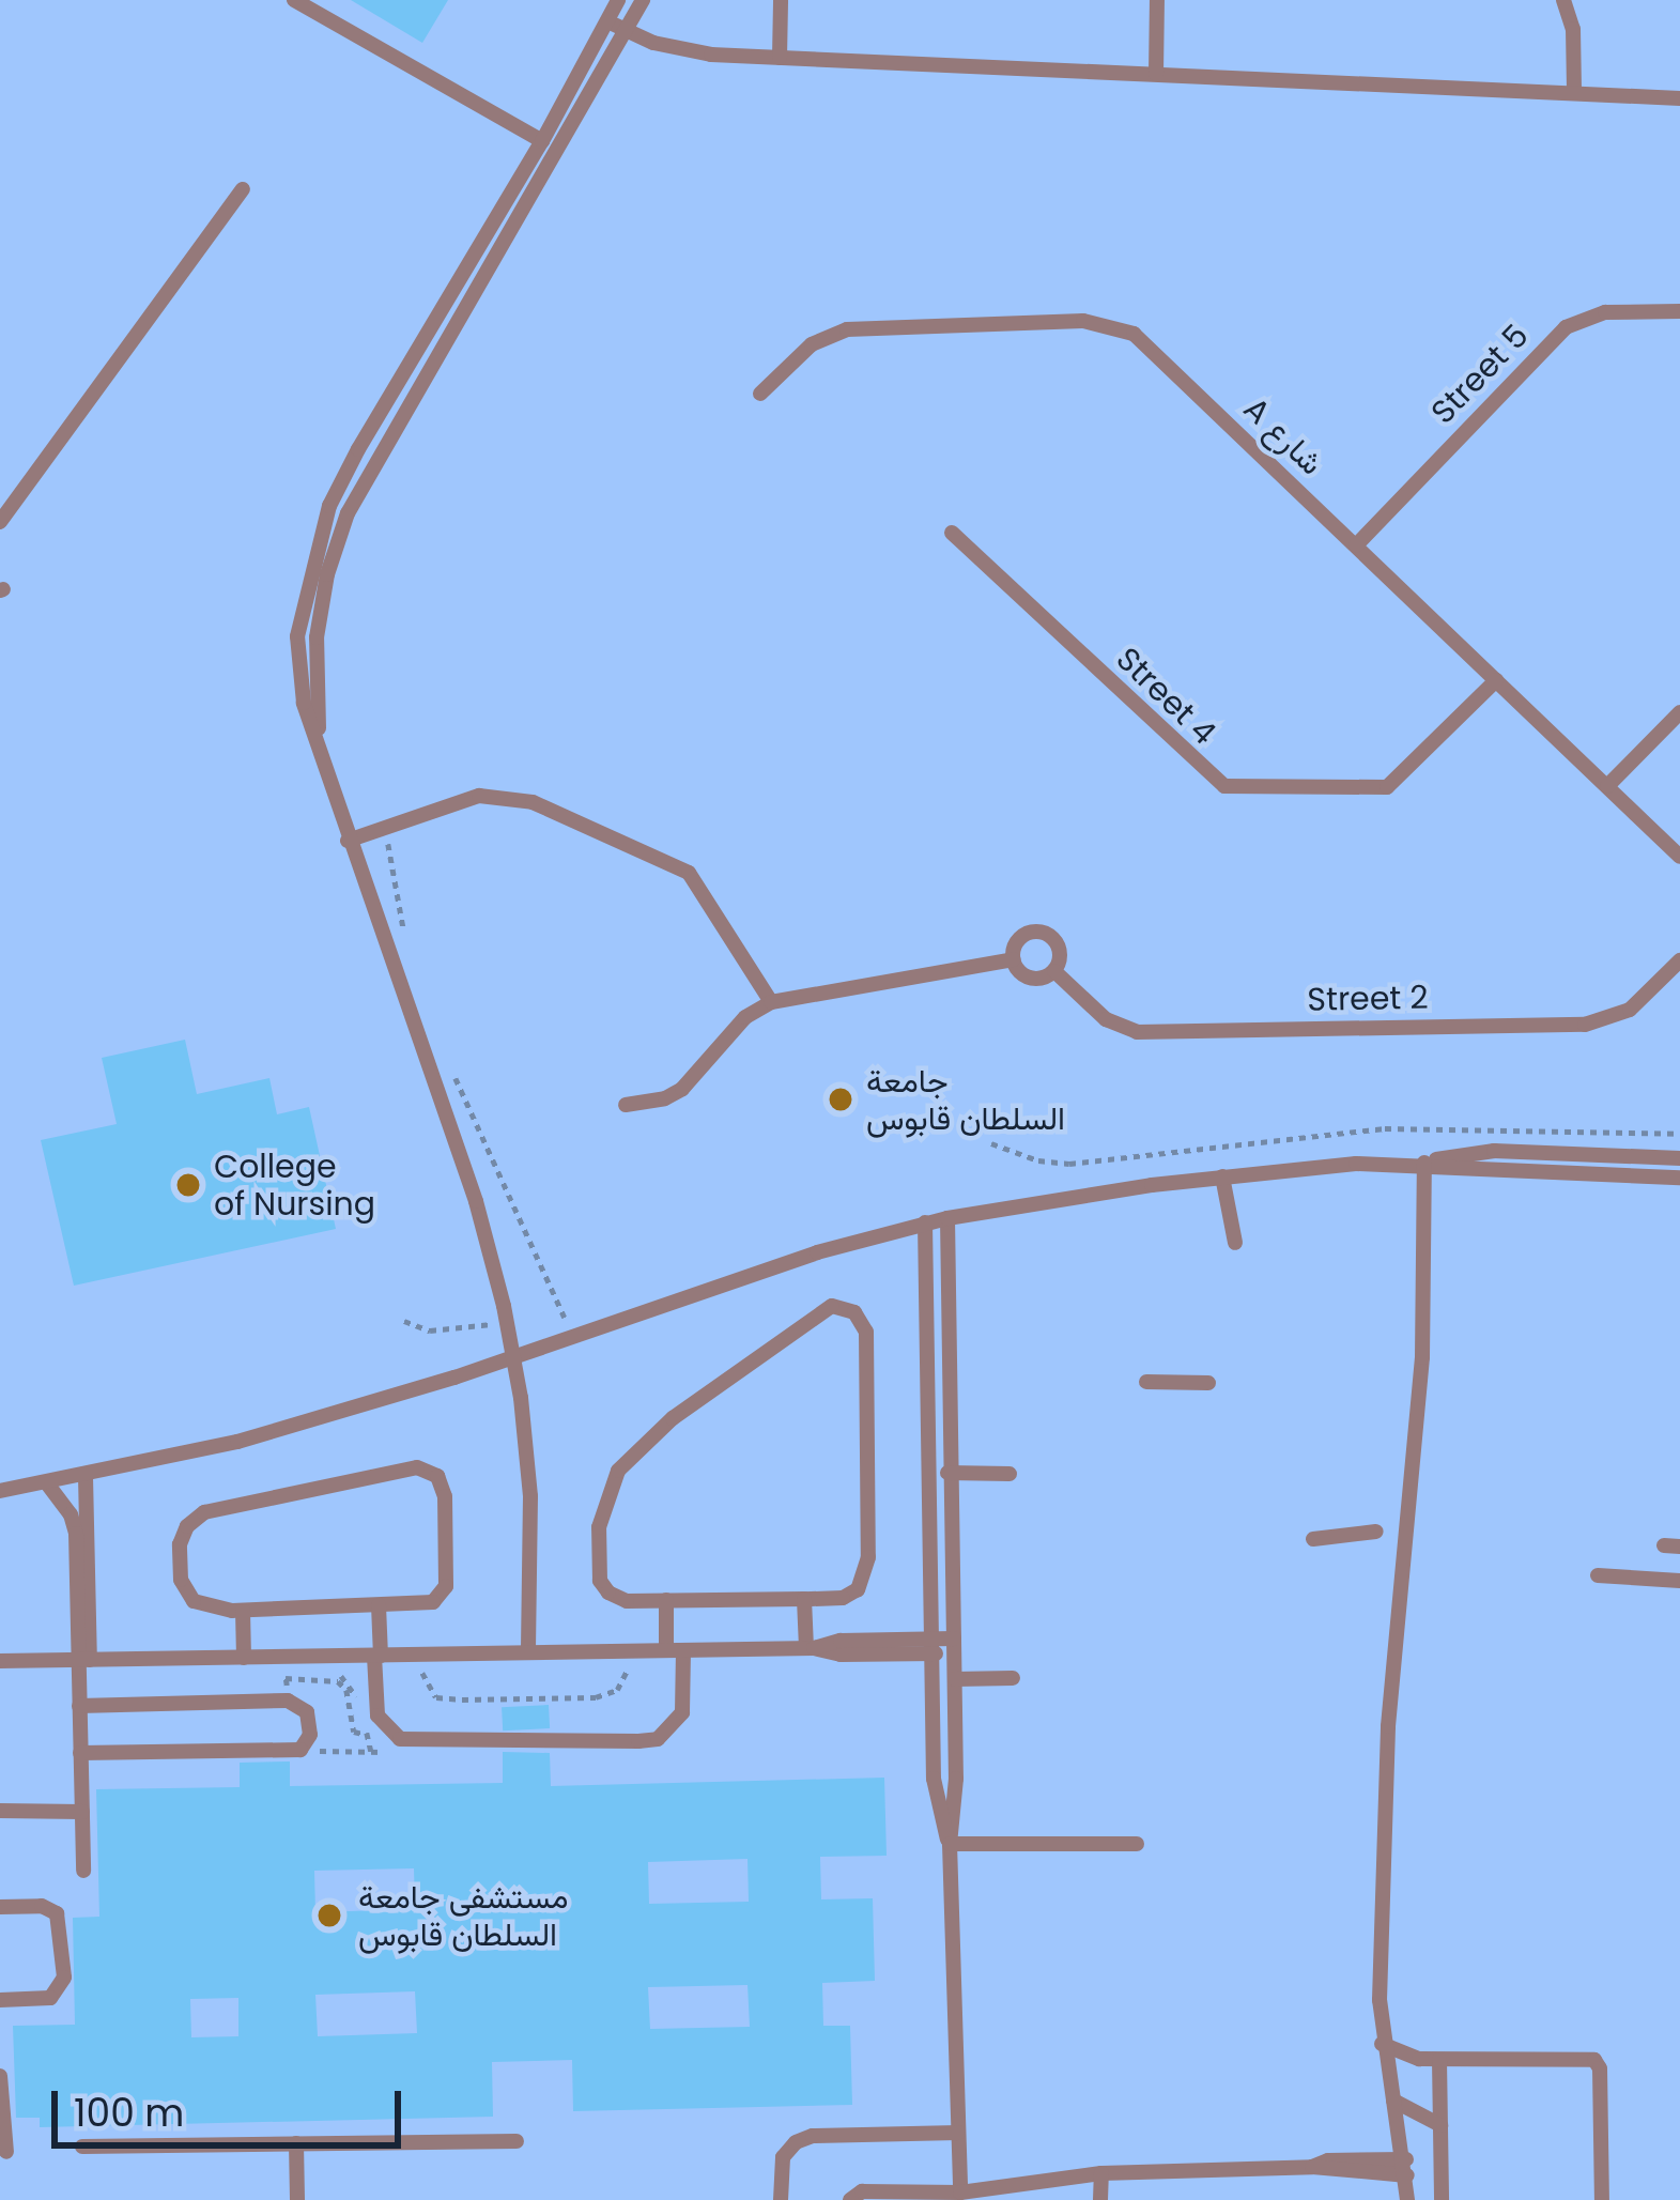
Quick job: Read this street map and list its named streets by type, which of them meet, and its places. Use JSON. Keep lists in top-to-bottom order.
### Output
{
  "streets": {
    "lane": [
      "Street 5",
      "A شارع",
      "Street 4",
      "Street 2"
    ]
  },
  "crossings": [
    ["Street 5", "A شارع"],
    ["A شارع", "Street 4"]
  ],
  "places": ["جامعة السلطان قابوس", "College of Nursing", "مستشفى جامعة السلطان قابوس"],
  "scale_bar": "100 m"
}
